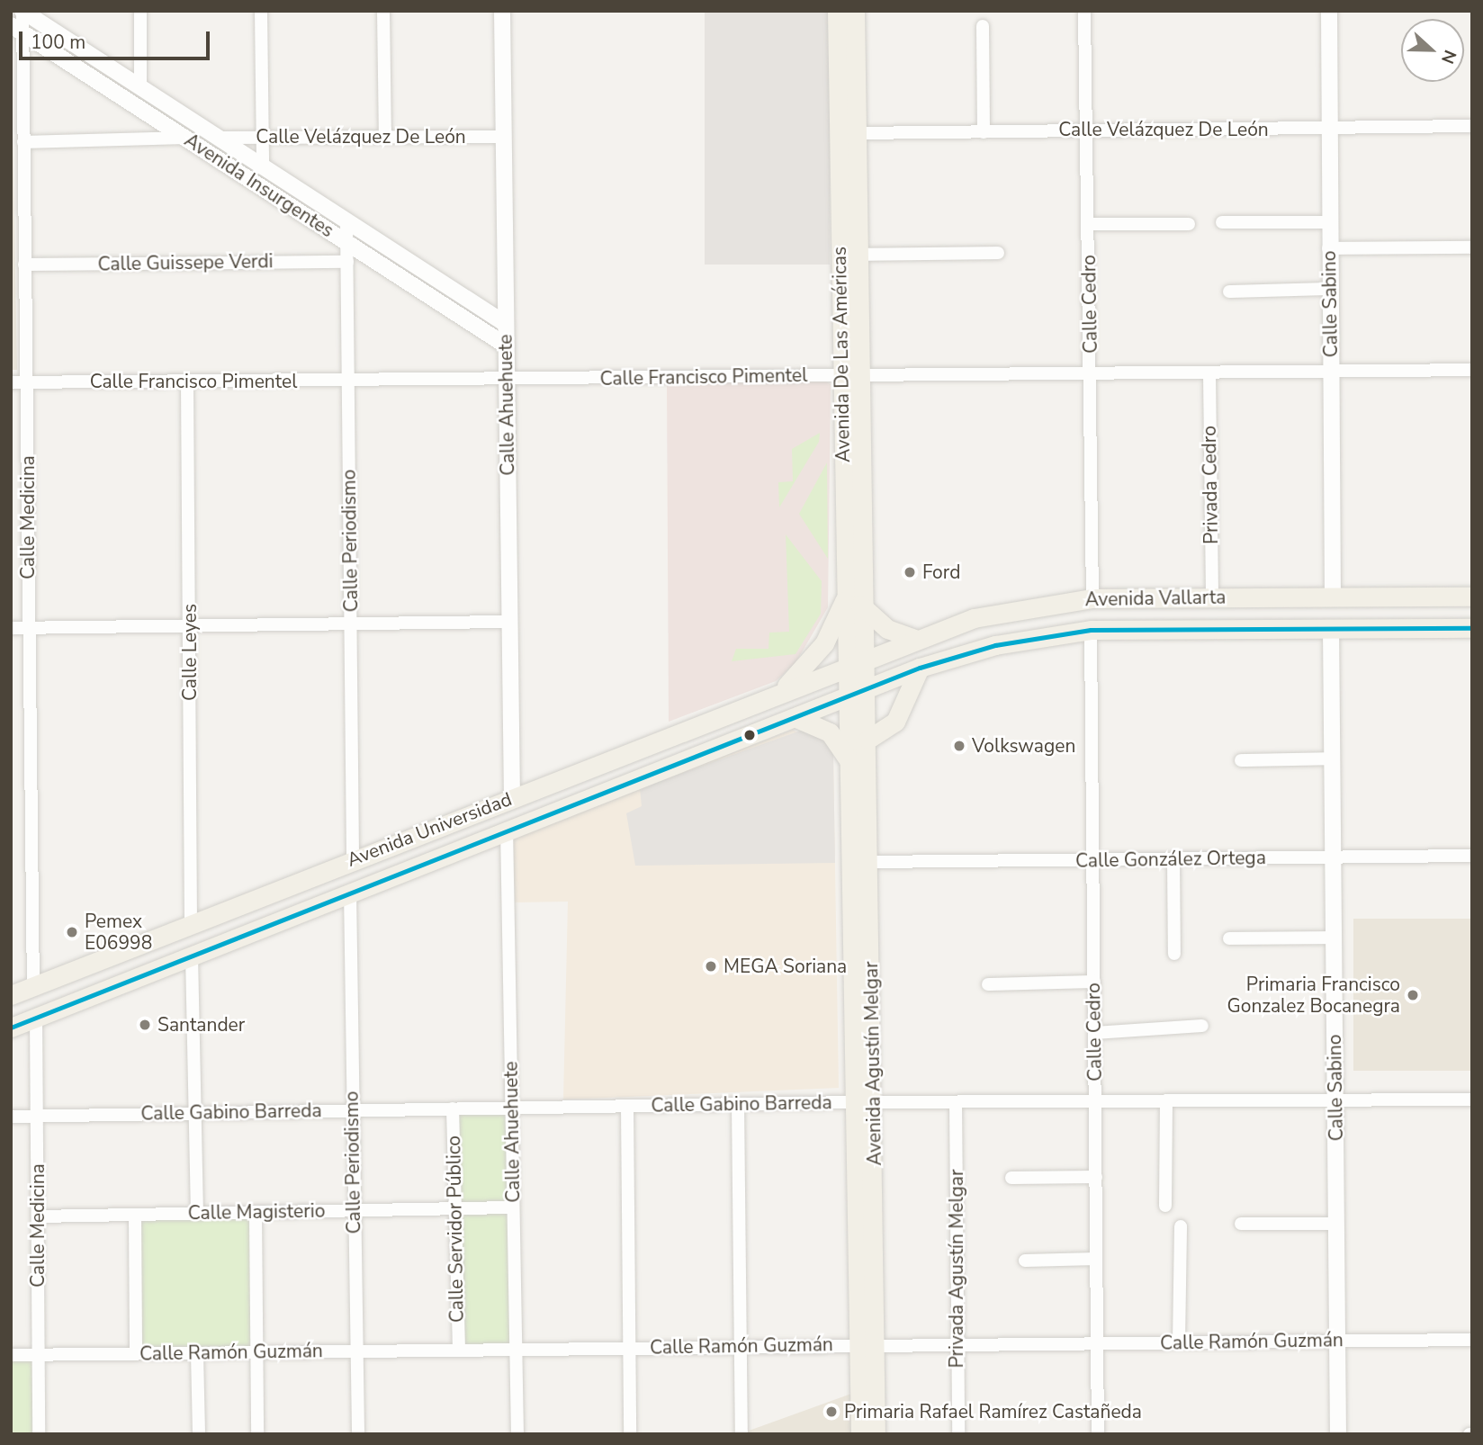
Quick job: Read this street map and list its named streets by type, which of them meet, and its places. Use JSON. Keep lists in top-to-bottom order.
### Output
{
  "streets": {
    "main road": [
      "Avenida De Las Américas",
      "Avenida Vallarta",
      "Avenida Universidad",
      "Avenida Agustín Melgar"
    ],
    "street": [
      "Calle Velázquez De León",
      "Avenida Insurgentes",
      "Calle Guissepe Verdi",
      "Calle Cedro",
      "Calle Sabino",
      "Calle Francisco Pimentel",
      "Calle Ahuehuete",
      "Privada Cedro",
      "Calle Medicina",
      "Calle Periodismo",
      "Calle Leyes",
      "Calle González Ortega",
      "Calle Gabino Barreda",
      "Calle Magisterio",
      "Calle Servidor Público",
      "Privada Agustín Melgar",
      "Calle Ramón Guzmán"
    ]
  },
  "crossings": [
    ["Calle Velázquez De León", "Avenida Insurgentes"],
    ["Calle Velázquez De León", "Calle Cedro"],
    ["Calle Velázquez De León", "Calle Sabino"],
    ["Calle Velázquez De León", "Avenida De Las Américas"],
    ["Calle Velázquez De León", "Calle Ahuehuete"],
    ["Avenida Insurgentes", "Calle Ahuehuete"],
    ["Avenida Insurgentes", "Calle Medicina"],
    ["Avenida Insurgentes", "Calle Periodismo"],
    ["Calle Guissepe Verdi", "Calle Medicina"],
    ["Calle Guissepe Verdi", "Calle Periodismo"],
    ["Calle Cedro", "Calle Francisco Pimentel"],
    ["Calle Cedro", "Avenida Vallarta"],
    ["Calle Cedro", "Calle González Ortega"],
    ["Calle Cedro", "Calle Gabino Barreda"],
    ["Calle Cedro", "Calle Ramón Guzmán"],
    ["Calle Sabino", "Calle Francisco Pimentel"],
    ["Calle Sabino", "Avenida Vallarta"],
    ["Calle Sabino", "Calle González Ortega"],
    ["Calle Sabino", "Calle Gabino Barreda"],
    ["Calle Sabino", "Calle Ramón Guzmán"],
    ["Avenida De Las Américas", "Calle Francisco Pimentel"],
    ["Avenida De Las Américas", "Avenida Vallarta"],
    ["Avenida De Las Américas", "Avenida Universidad"],
    ["Avenida De Las Américas", "Avenida Agustín Melgar"],
    ["Calle Francisco Pimentel", "Calle Ahuehuete"],
    ["Calle Francisco Pimentel", "Privada Cedro"],
    ["Calle Francisco Pimentel", "Calle Medicina"],
    ["Calle Francisco Pimentel", "Calle Periodismo"],
    ["Calle Francisco Pimentel", "Calle Leyes"],
    ["Calle Ahuehuete", "Avenida Universidad"],
    ["Calle Ahuehuete", "Calle Gabino Barreda"],
    ["Calle Ahuehuete", "Calle Magisterio"],
    ["Calle Ahuehuete", "Calle Ramón Guzmán"],
    ["Privada Cedro", "Avenida Vallarta"],
    ["Calle Medicina", "Avenida Universidad"],
    ["Calle Medicina", "Calle Gabino Barreda"],
    ["Calle Medicina", "Calle Magisterio"],
    ["Calle Medicina", "Calle Ramón Guzmán"],
    ["Calle Periodismo", "Avenida Universidad"],
    ["Calle Periodismo", "Calle Gabino Barreda"],
    ["Calle Periodismo", "Calle Magisterio"],
    ["Calle Periodismo", "Calle Ramón Guzmán"],
    ["Avenida Vallarta", "Avenida Universidad"],
    ["Avenida Vallarta", "Avenida Agustín Melgar"],
    ["Calle Leyes", "Avenida Universidad"],
    ["Avenida Universidad", "Avenida Agustín Melgar"],
    ["Calle González Ortega", "Avenida Agustín Melgar"],
    ["Avenida Agustín Melgar", "Calle Gabino Barreda"],
    ["Avenida Agustín Melgar", "Calle Ramón Guzmán"],
    ["Calle Gabino Barreda", "Calle Servidor Público"],
    ["Calle Gabino Barreda", "Privada Agustín Melgar"],
    ["Calle Magisterio", "Calle Servidor Público"],
    ["Calle Servidor Público", "Calle Ramón Guzmán"],
    ["Privada Agustín Melgar", "Calle Ramón Guzmán"]
  ],
  "places": [
    "Ford",
    "Volkswagen",
    "Pemex E06998",
    "MEGA Soriana",
    "Primaria Francisco Gonzalez Bocanegra",
    "Santander",
    "Primaria Rafael Ramírez Castañeda"
  ],
  "scale_bar": "100 m",
  "north": "right"
}
